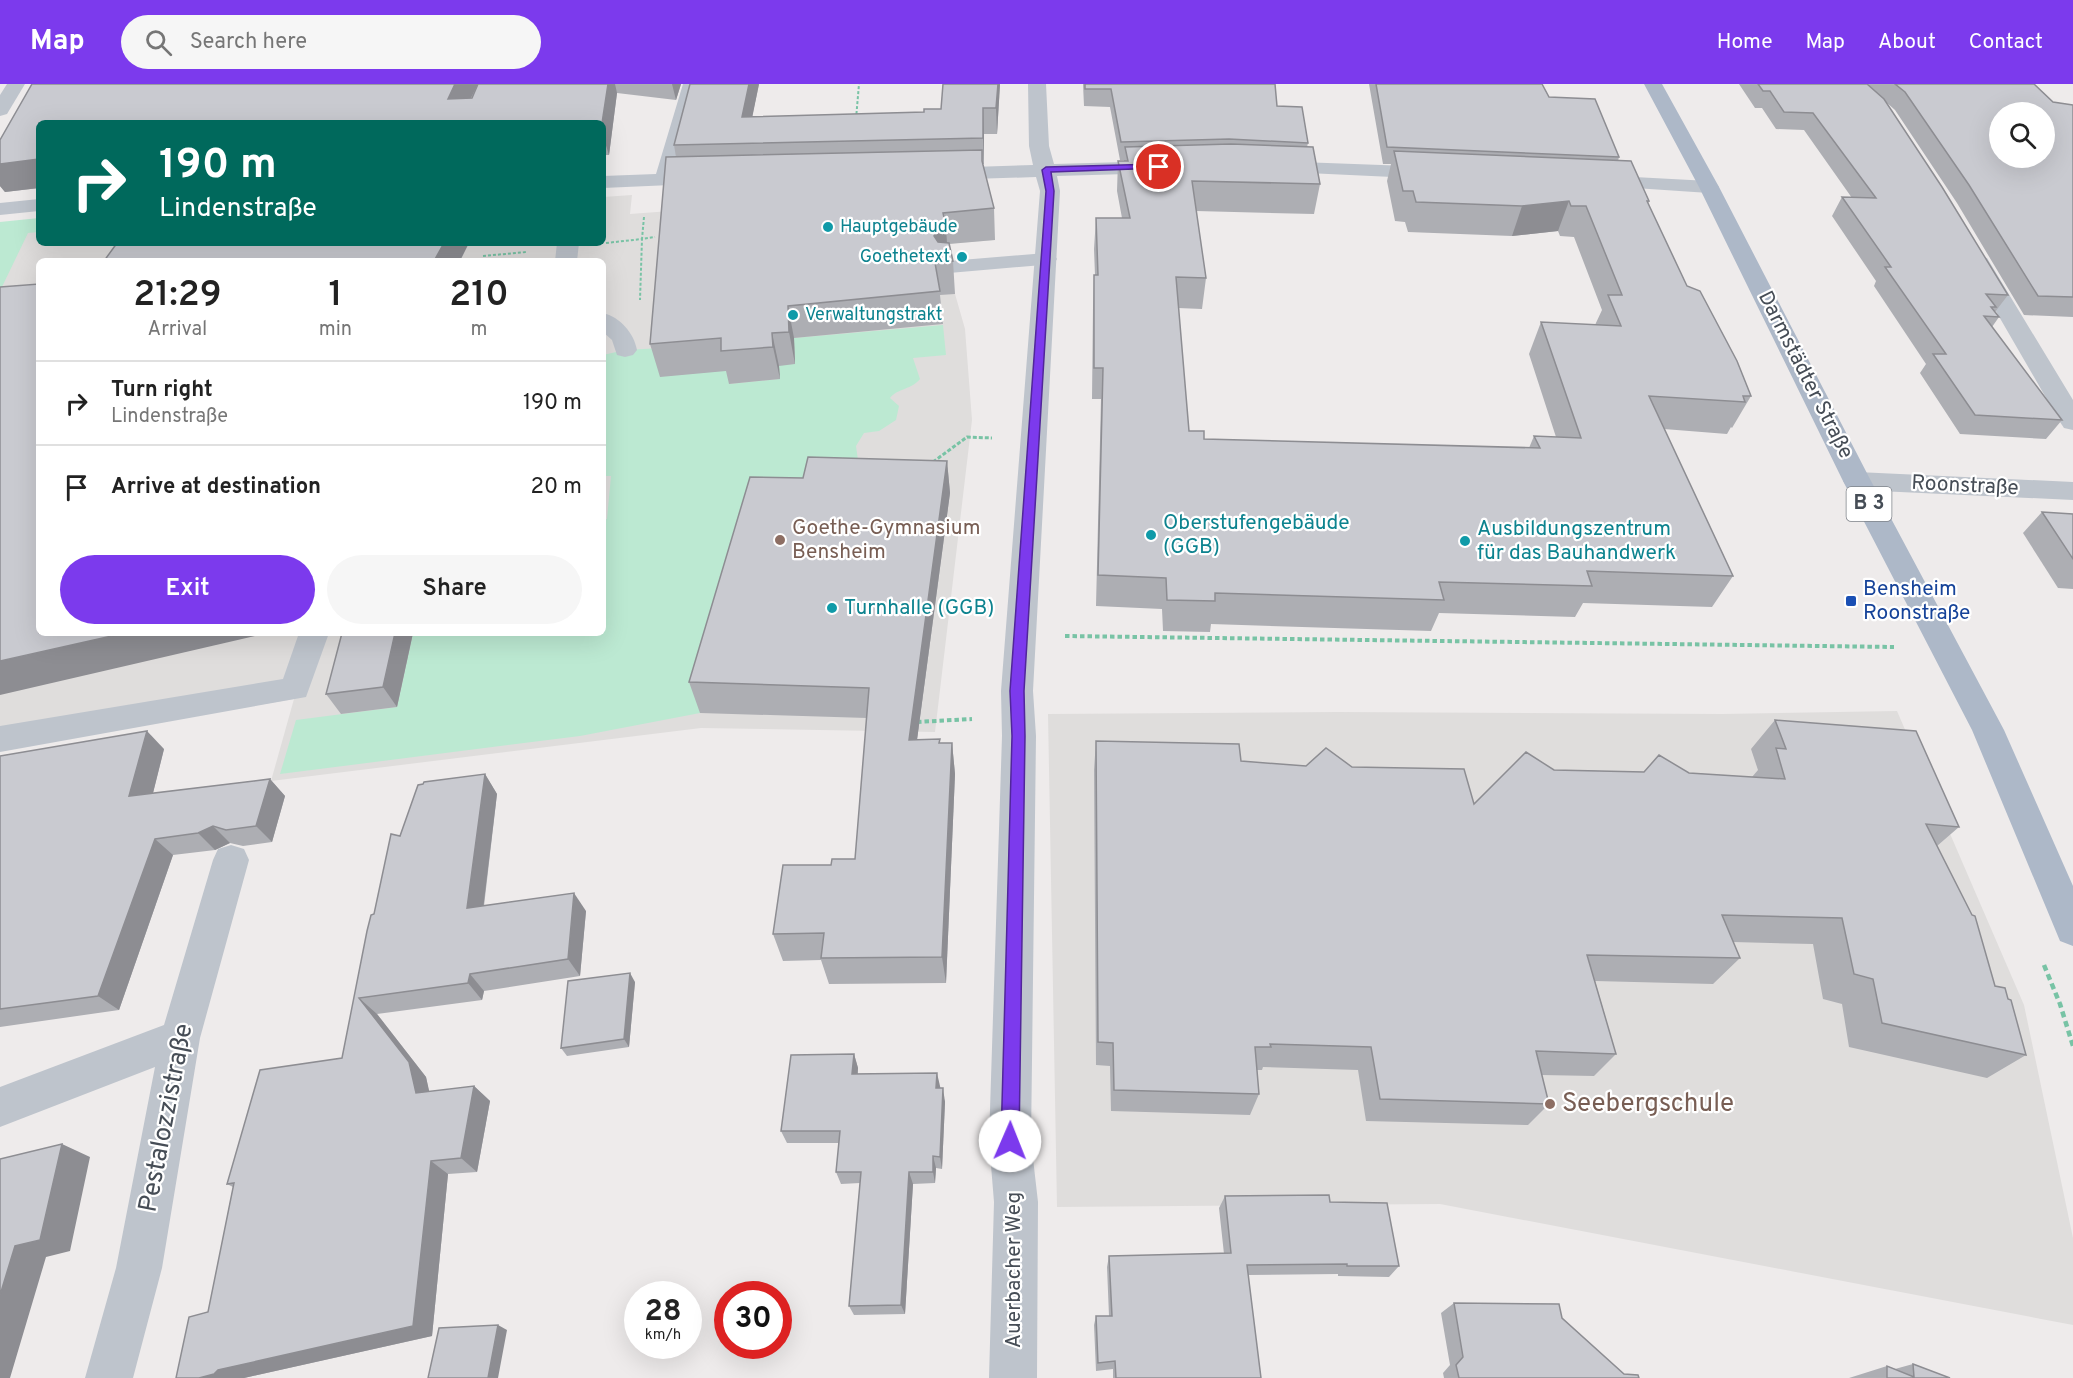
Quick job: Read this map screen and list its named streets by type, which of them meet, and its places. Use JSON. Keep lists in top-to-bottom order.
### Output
{
  "streets": {
    "main road": ["Darmstädter Straße", "B 3"],
    "street": ["Roonstraße", "Pestalozzistraße", "Auerbacher Weg"]
  },
  "crossings": [
    ["Darmstädter Straße", "Roonstraße"]
  ],
  "places": {
    "other": [
      "Hauptgebäude",
      "Goethetext",
      "Verwaltungstrakt",
      "Oberstufengebäude (GGB)",
      "Goethe-Gymnasium Bensheim",
      "Ausbildungszentrum für das Bauhandwerk",
      "Turnhalle (GGB)",
      "Seebergschule"
    ],
    "transit": ["Bensheim Roonstraße"]
  },
  "page": {
    "header": "Map",
    "search": "Search here",
    "nav": [
      "Home",
      "Map",
      "About",
      "Contact"
    ],
    "turn": ["190 m", "Lindenstraße"],
    "eta": [
      "21:29",
      "Arrival",
      "1",
      "min",
      "210",
      "m"
    ],
    "list": [
      {
        "name": "Turn right",
        "note": "Lindenstraße",
        "value": "190 m"
      },
      {
        "name": "Arrive at destination",
        "value": "20 m"
      }
    ],
    "buttons": ["Exit", "Share"],
    "speed": "28 km/h",
    "limit": "30"
  }
}
